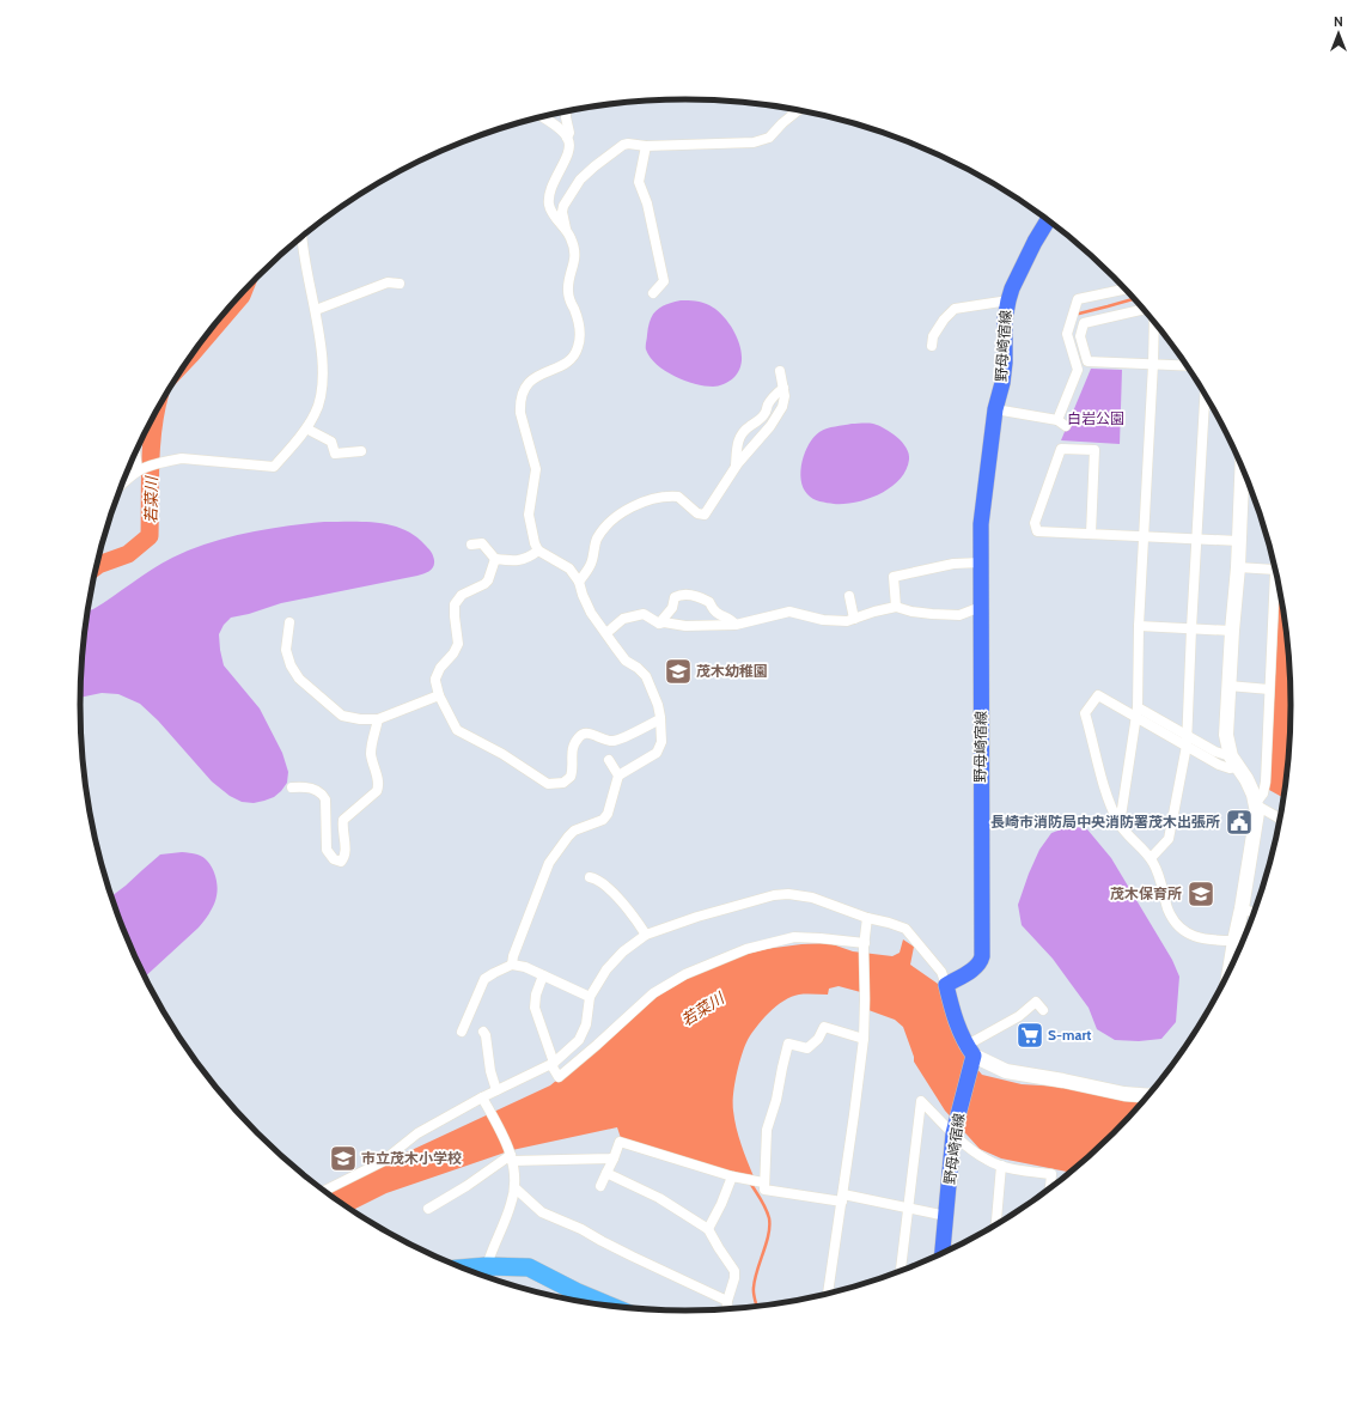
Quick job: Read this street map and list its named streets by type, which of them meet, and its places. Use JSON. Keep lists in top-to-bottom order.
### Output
{
  "streets": {
    "main road": ["野母崎宿線"]
  },
  "water": ["若菜川"],
  "parks": ["白岩公園"],
  "places": {
    "school or university": ["茂木幼稚園", "茂木保育所", "市立茂木小学校"],
    "public building": ["長崎市消防局中央消防署茂木出張所"],
    "supermarket": ["S-mart"]
  },
  "north": "top"
}
